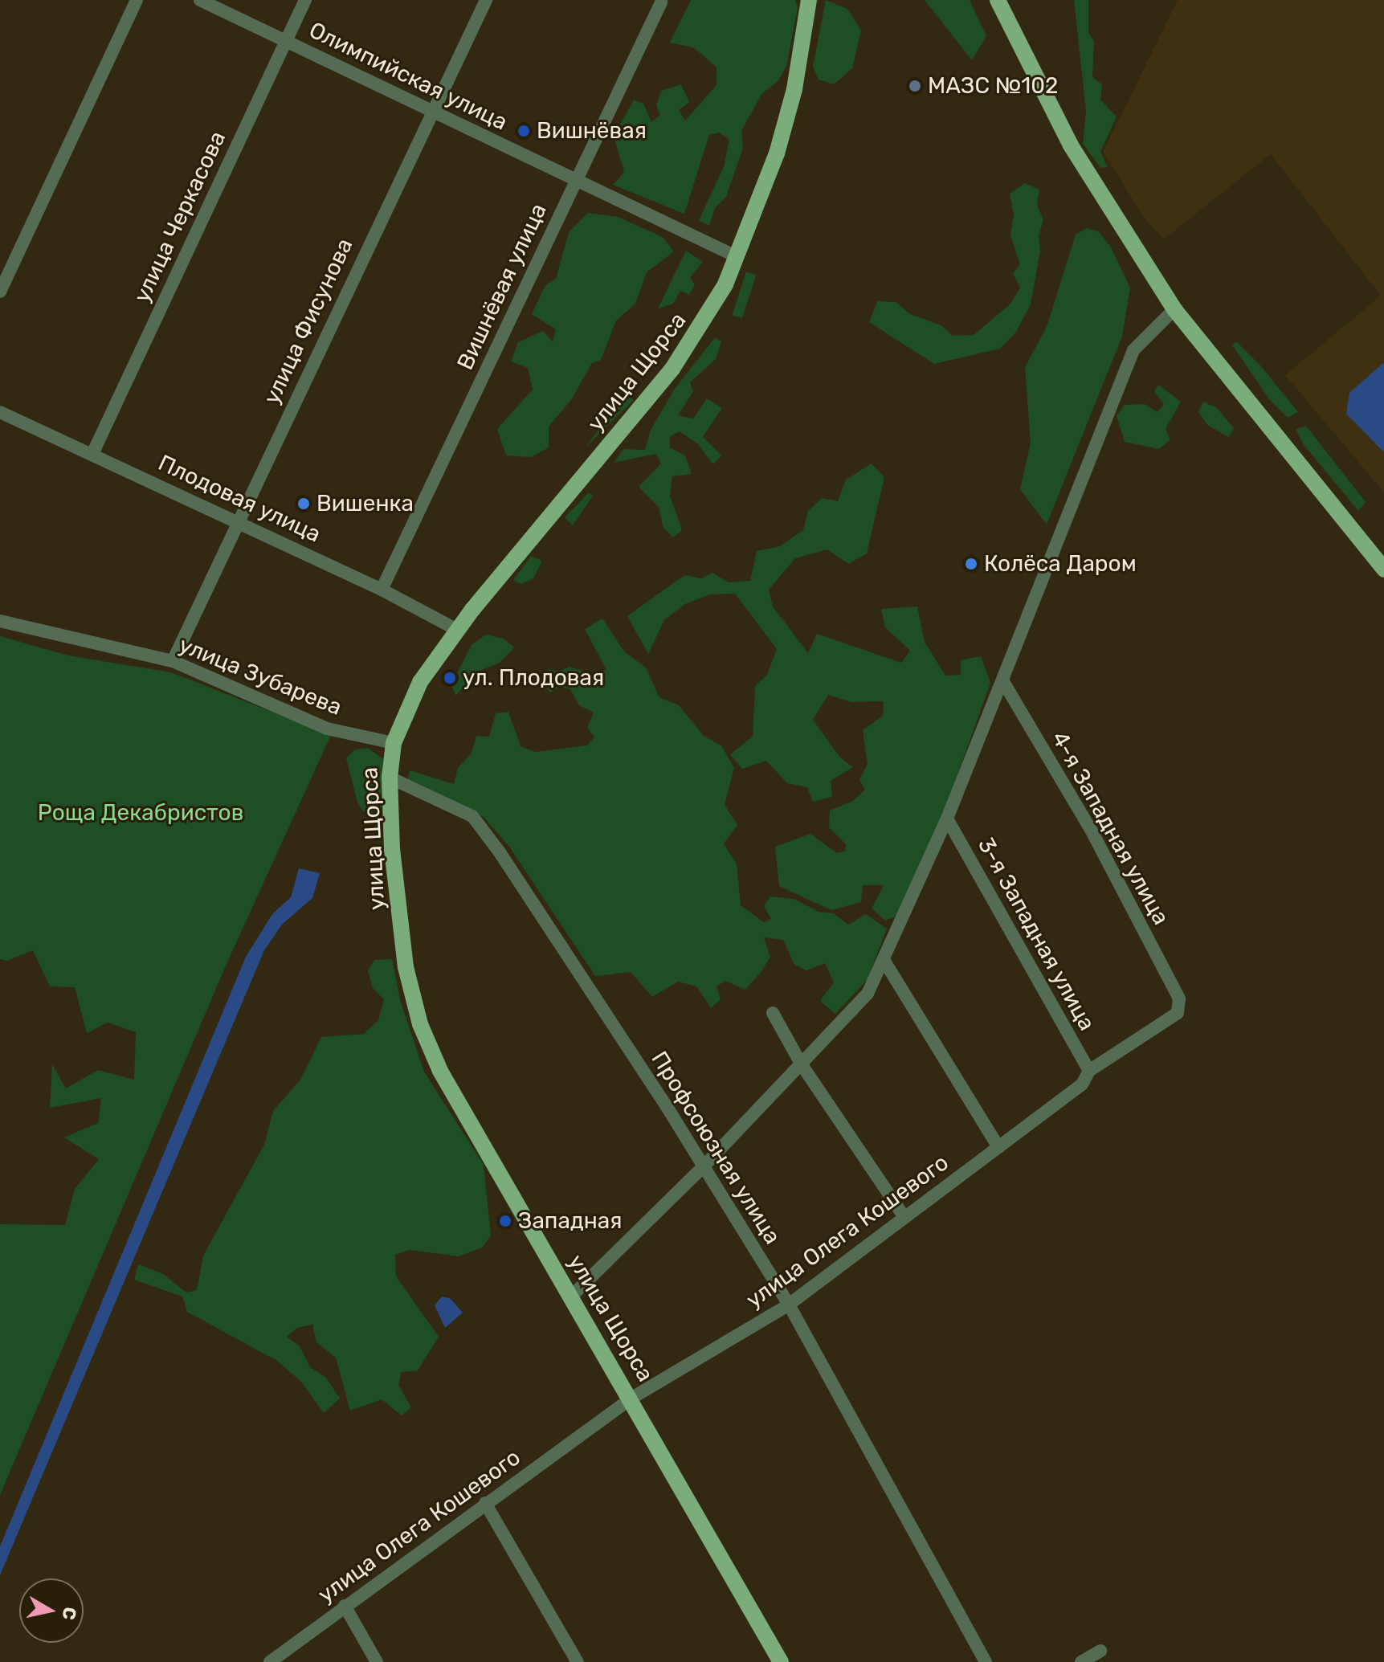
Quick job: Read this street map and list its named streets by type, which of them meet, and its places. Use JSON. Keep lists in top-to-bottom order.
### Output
{
  "streets": {
    "main road": ["улица Щорса"],
    "street": [
      "Олимпийская улица",
      "улица Черкасова",
      "Вишнёвая улица",
      "улица Фисунова",
      "Плодовая улица",
      "улица Зубарева",
      "4-я Западная улица",
      "3-я Западная улица",
      "Профсоюзная улица",
      "улица Олега Кошевого"
    ]
  },
  "crossings": [
    ["Олимпийская улица", "улица Черкасова"],
    ["Олимпийская улица", "Вишнёвая улица"],
    ["Олимпийская улица", "улица Фисунова"],
    ["Олимпийская улица", "улица Щорса"],
    ["улица Черкасова", "Плодовая улица"],
    ["Вишнёвая улица", "Плодовая улица"],
    ["улица Фисунова", "Плодовая улица"],
    ["улица Фисунова", "улица Зубарева"],
    ["улица Щорса", "Плодовая улица"],
    ["улица Щорса", "улица Зубарева"],
    ["улица Щорса", "Профсоюзная улица"],
    ["улица Щорса", "улица Олега Кошевого"],
    ["4-я Западная улица", "улица Олега Кошевого"],
    ["3-я Западная улица", "улица Олега Кошевого"],
    ["Профсоюзная улица", "улица Олега Кошевого"]
  ],
  "parks": ["Роща Декабристов"],
  "places": [
    "МАЗС №102",
    "Вишнёвая",
    "Вишенка",
    "Колёса Даром",
    "ул. Плодовая",
    "Западная"
  ],
  "north": "right"
}
